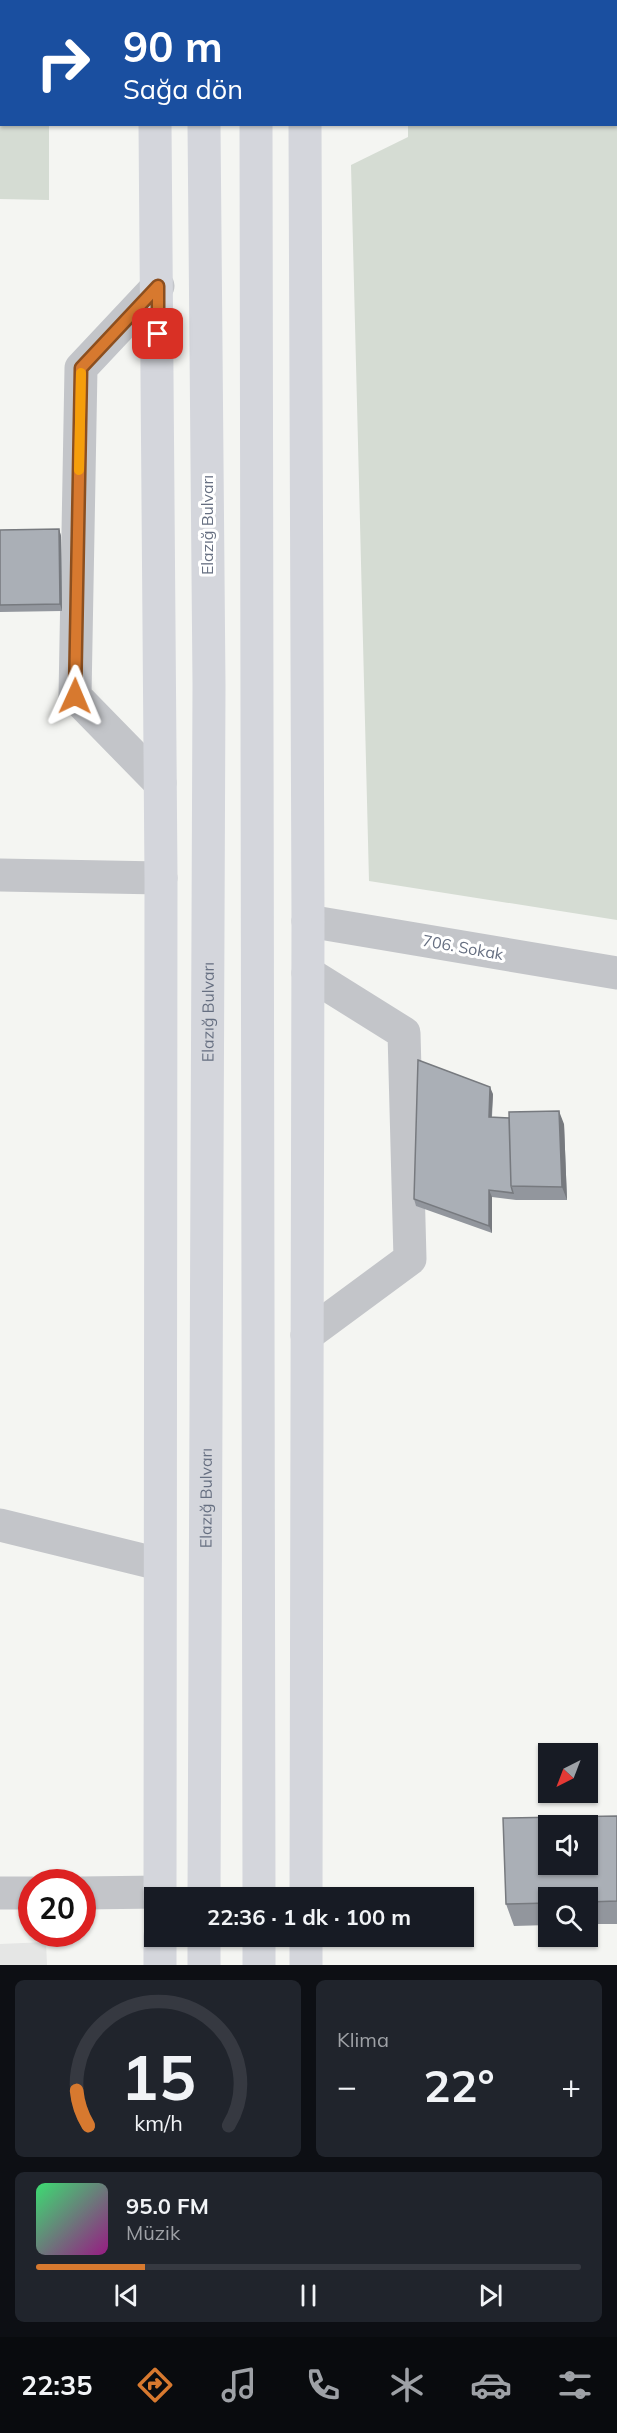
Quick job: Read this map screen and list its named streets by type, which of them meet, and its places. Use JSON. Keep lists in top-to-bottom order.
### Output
{
  "streets": {
    "highway": ["Elazığ Bulvarı"],
    "street": ["706. Sokak"]
  },
  "north": "bottom left",
  "page": {
    "turn": ["90 m", "Sağa dön"],
    "limit": "20",
    "trip": "22:36 · 1 dk · 100 m",
    "tile": "Klima",
    "heat": ["−", "22°", "+"],
    "song": ["95.0 FM", "Müzik"],
    "tabs": "22:35",
    "gauge": ["15", "km/h"]
  }
}
